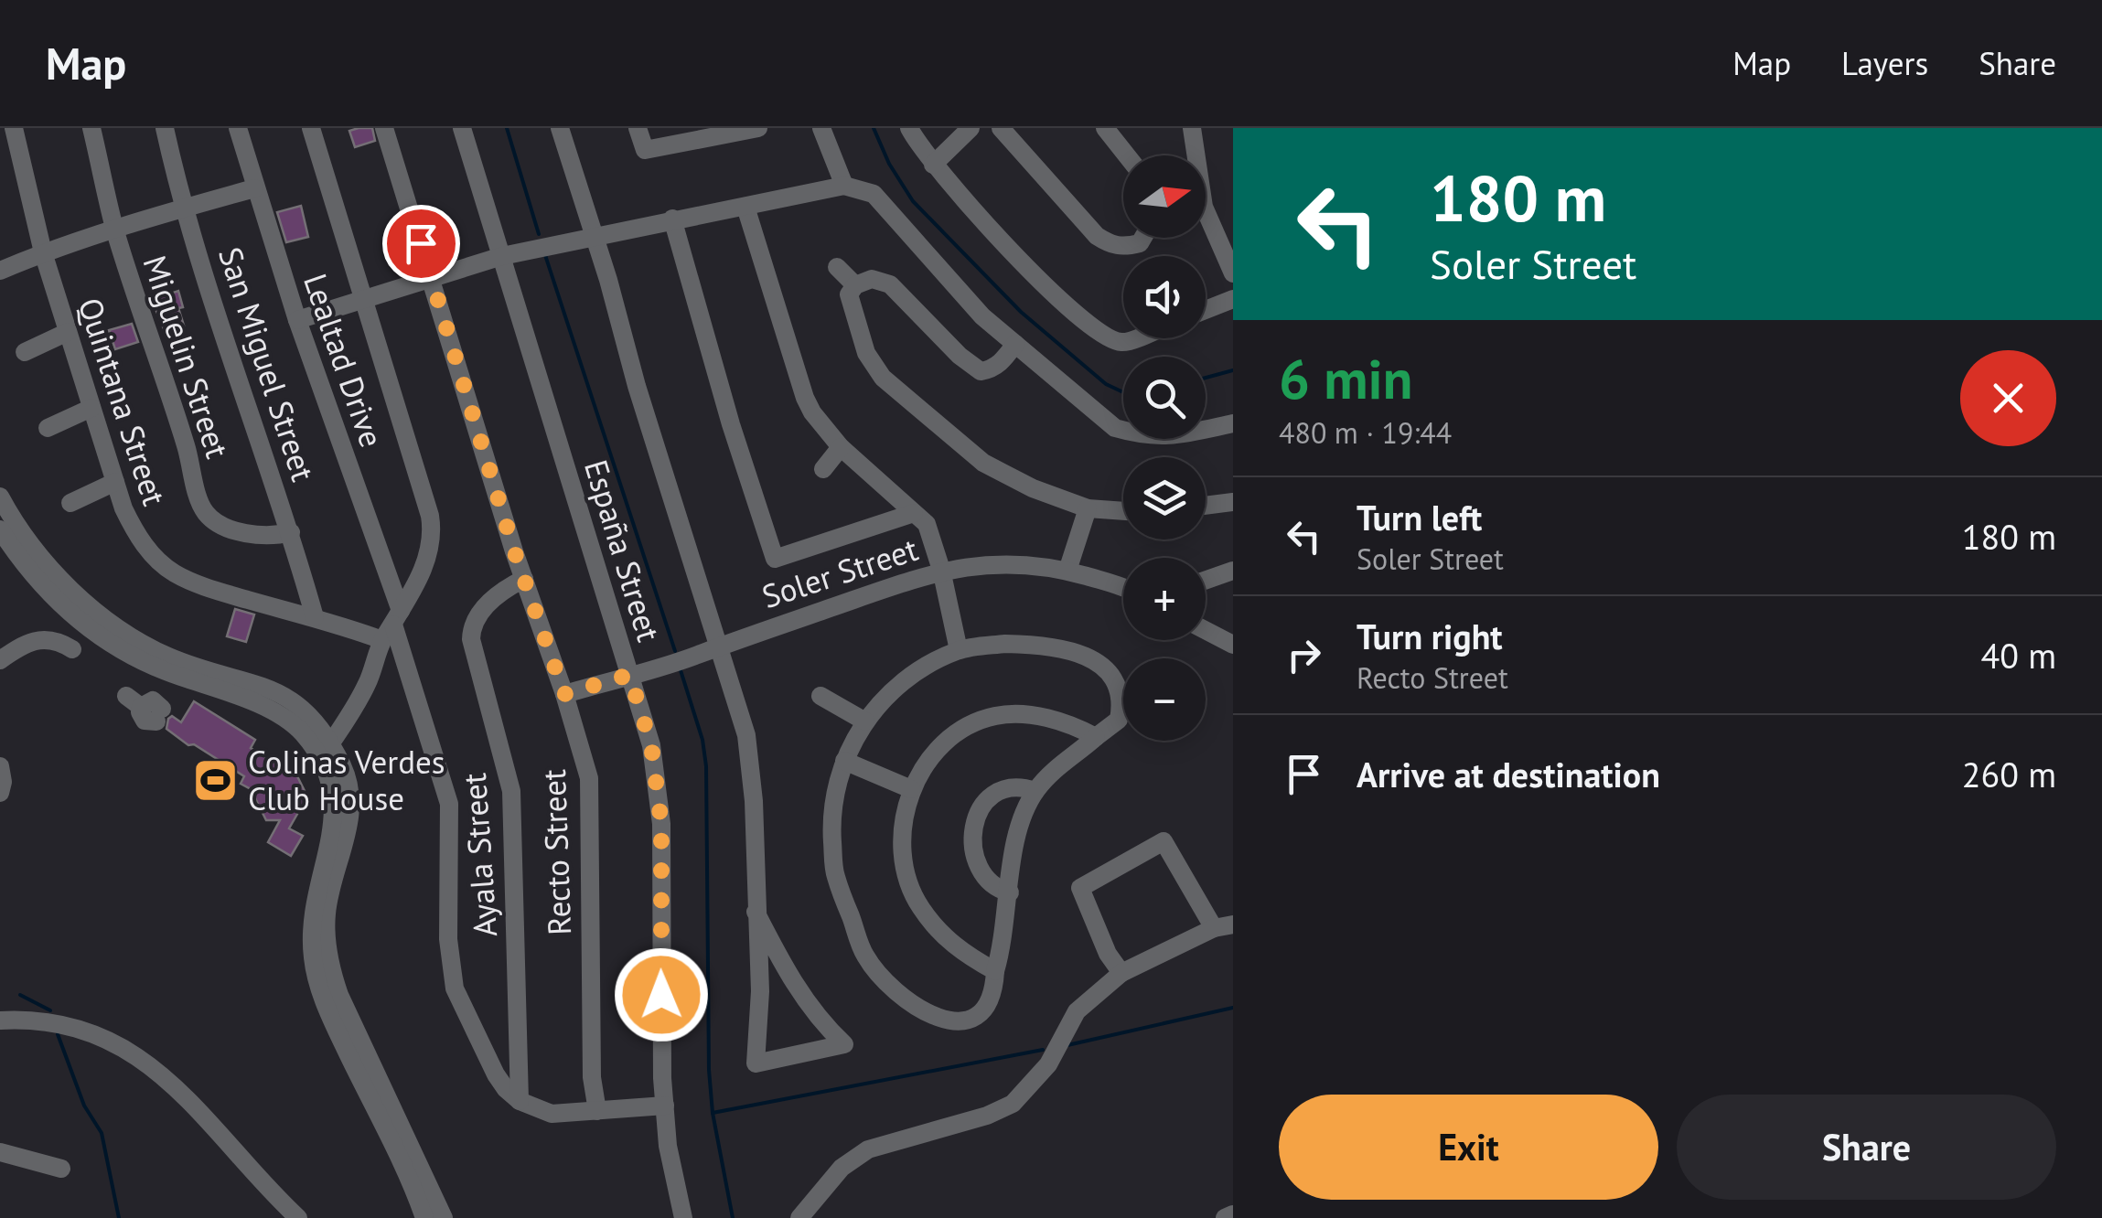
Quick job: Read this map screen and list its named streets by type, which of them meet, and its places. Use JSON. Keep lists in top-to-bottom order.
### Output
{
  "streets": {
    "street": [
      "Miguelin Street",
      "Lealtad Drive",
      "San Miguel Street",
      "Quintana Street",
      "España Street",
      "Soler Street",
      "Recto Street",
      "Ayala Street"
    ]
  },
  "crossings": [
    ["Miguelin Street", "San Miguel Street"],
    ["Lealtad Drive", "Quintana Street"],
    ["Lealtad Drive", "Ayala Street"],
    ["San Miguel Street", "Quintana Street"],
    ["España Street", "Soler Street"],
    ["Soler Street", "Recto Street"],
    ["Recto Street", "Ayala Street"]
  ],
  "places": {
    "sports": ["Colinas Verdes Club House"]
  },
  "north": "right",
  "page": {
    "header": "Map",
    "nav": ["Map", "Layers", "Share"],
    "turn": ["180 m", "Soler Street"],
    "map_buttons": ["+", "−"],
    "heading": ["6 min", "480 m · 19:44"],
    "list": [
      {
        "name": "Turn left",
        "note": "Soler Street",
        "value": "180 m"
      },
      {
        "name": "Turn right",
        "note": "Recto Street",
        "value": "40 m"
      },
      {
        "name": "Arrive at destination",
        "value": "260 m"
      }
    ],
    "buttons": ["Exit", "Share"]
  }
}
